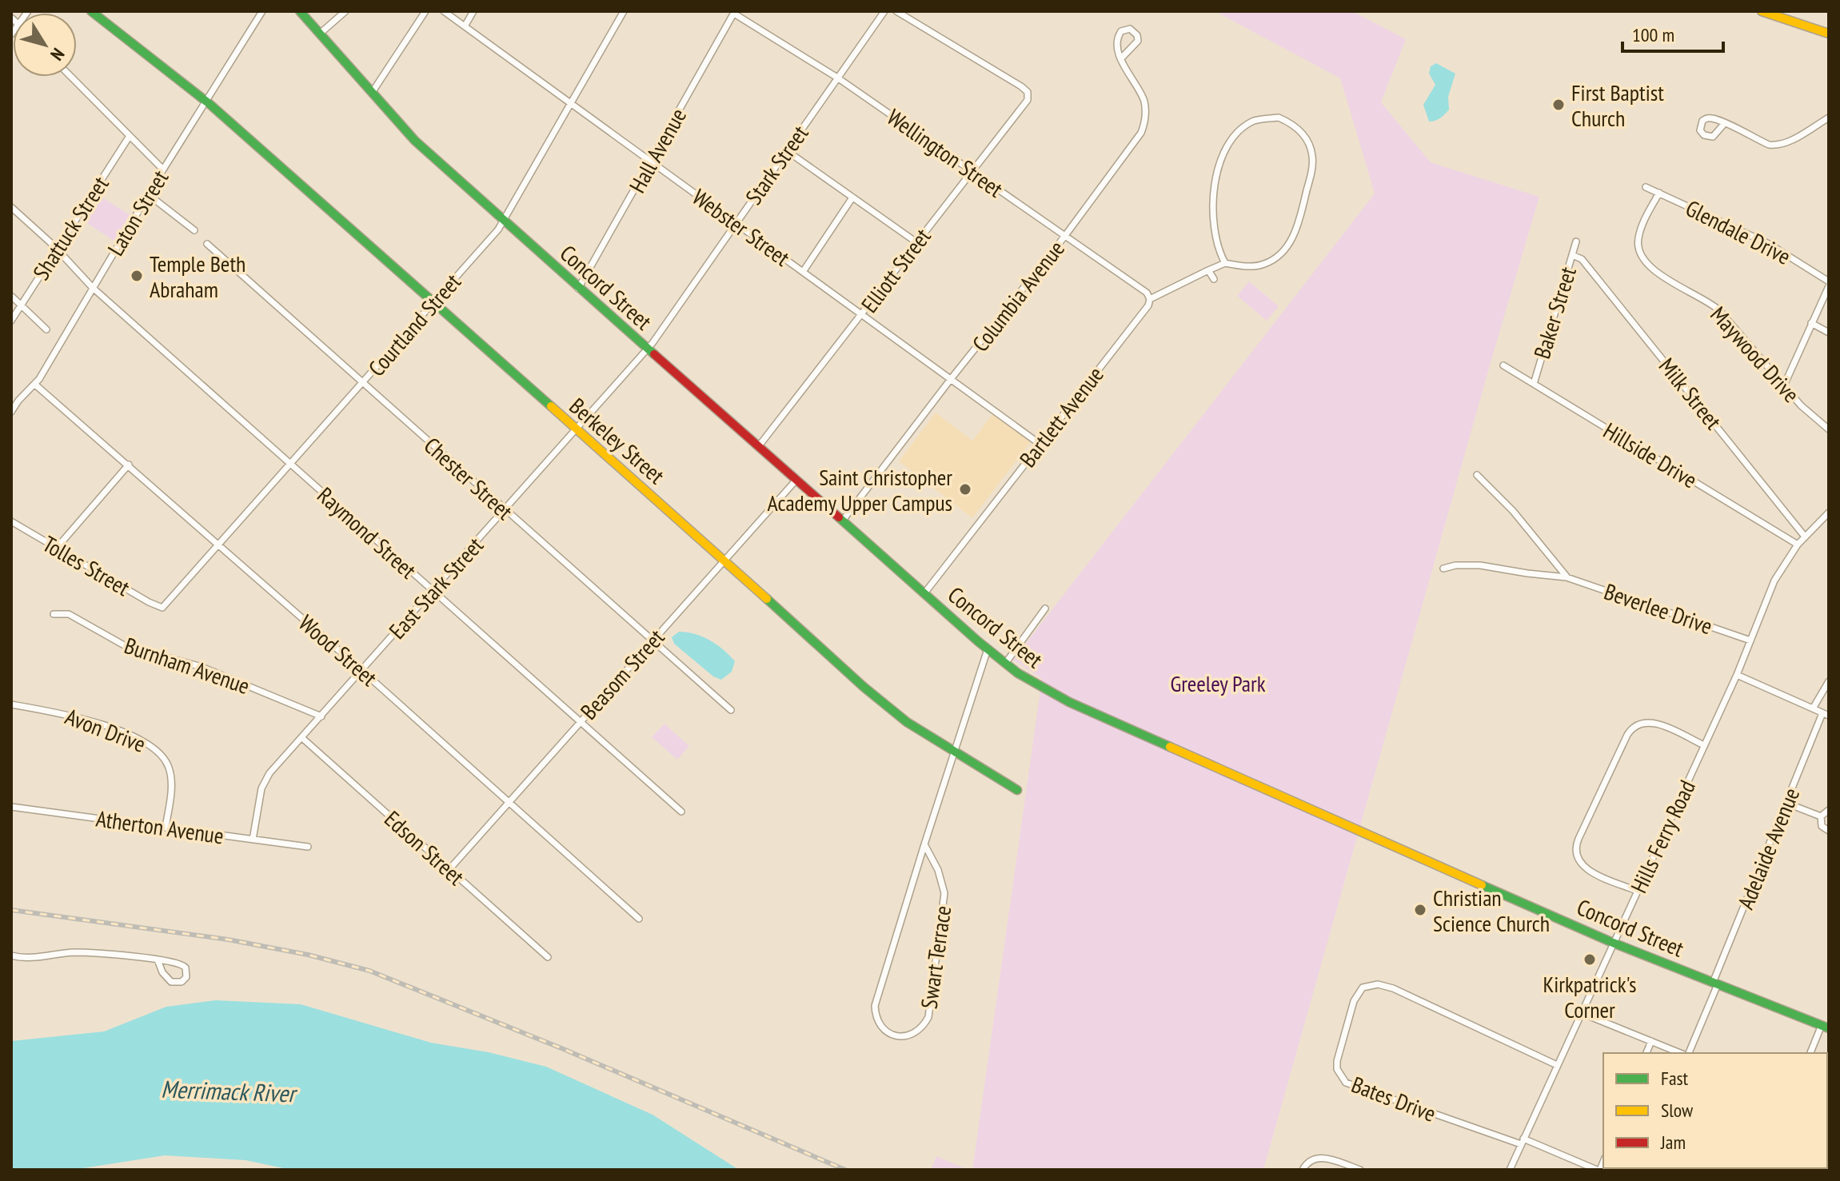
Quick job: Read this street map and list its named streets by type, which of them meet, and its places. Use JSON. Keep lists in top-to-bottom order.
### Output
{
  "streets": {
    "main road": ["Concord Street", "Berkeley Street"],
    "street": [
      "Hall Avenue",
      "Wellington Street",
      "Stark Street",
      "Laton Street",
      "Webster Street",
      "Shattuck Street",
      "Glendale Drive",
      "Elliott Street",
      "Columbia Avenue",
      "Baker Street",
      "Courtland Street",
      "Maywood Drive",
      "Milk Street",
      "Bartlett Avenue",
      "Hillside Drive",
      "Chester Street",
      "Raymond Street",
      "Tolles Street",
      "East Stark Street",
      "Beverlee Drive",
      "Wood Street",
      "Burnham Avenue",
      "Beasom Street",
      "Avon Drive",
      "Atherton Avenue",
      "Hills Ferry Road",
      "Edson Street",
      "Adelaide Avenue",
      "Swart Terrace",
      "Bates Drive"
    ]
  },
  "crossings": [
    ["Hall Avenue", "Wellington Street"],
    ["Hall Avenue", "Webster Street"],
    ["Hall Avenue", "Concord Street"],
    ["Wellington Street", "Stark Street"],
    ["Wellington Street", "Elliott Street"],
    ["Wellington Street", "Columbia Avenue"],
    ["Wellington Street", "Bartlett Avenue"],
    ["Stark Street", "Webster Street"],
    ["Stark Street", "Concord Street"],
    ["Stark Street", "East Stark Street"],
    ["Laton Street", "Berkeley Street"],
    ["Laton Street", "Raymond Street"],
    ["Laton Street", "Wood Street"],
    ["Webster Street", "Elliott Street"],
    ["Webster Street", "Columbia Avenue"],
    ["Webster Street", "Courtland Street"],
    ["Webster Street", "Bartlett Avenue"],
    ["Shattuck Street", "Raymond Street"],
    ["Glendale Drive", "Maywood Drive"],
    ["Elliott Street", "Concord Street"],
    ["Concord Street", "Columbia Avenue"],
    ["Concord Street", "Courtland Street"],
    ["Concord Street", "Bartlett Avenue"],
    ["Concord Street", "East Stark Street"],
    ["Concord Street", "Beasom Street"],
    ["Concord Street", "Hills Ferry Road"],
    ["Concord Street", "Adelaide Avenue"],
    ["Concord Street", "Swart Terrace"],
    ["Baker Street", "Milk Street"],
    ["Baker Street", "Hillside Drive"],
    ["Courtland Street", "Berkeley Street"],
    ["Courtland Street", "Chester Street"],
    ["Courtland Street", "Raymond Street"],
    ["Courtland Street", "Tolles Street"],
    ["Courtland Street", "Wood Street"],
    ["Milk Street", "Hills Ferry Road"],
    ["Berkeley Street", "East Stark Street"],
    ["Berkeley Street", "Beasom Street"],
    ["Berkeley Street", "Swart Terrace"],
    ["Hillside Drive", "Hills Ferry Road"],
    ["Chester Street", "East Stark Street"],
    ["Chester Street", "Beasom Street"],
    ["Raymond Street", "East Stark Street"],
    ["Raymond Street", "Beasom Street"],
    ["East Stark Street", "Wood Street"],
    ["East Stark Street", "Burnham Avenue"],
    ["East Stark Street", "Atherton Avenue"],
    ["East Stark Street", "Edson Street"],
    ["Beverlee Drive", "Hills Ferry Road"],
    ["Wood Street", "Beasom Street"],
    ["Beasom Street", "Edson Street"],
    ["Avon Drive", "Atherton Avenue"],
    ["Hills Ferry Road", "Bates Drive"]
  ],
  "water": ["Merrimack River"],
  "parks": ["Greeley Park"],
  "places": [
    "First Baptist Church",
    "Temple Beth Abraham",
    "Saint Christopher Academy Upper Campus",
    "Christian Science Church",
    "Kirkpatrick's Corner"
  ],
  "legend": ["Fast", "Slow", "Jam"],
  "scale_bar": "100 m",
  "north": "bottom right"
}
